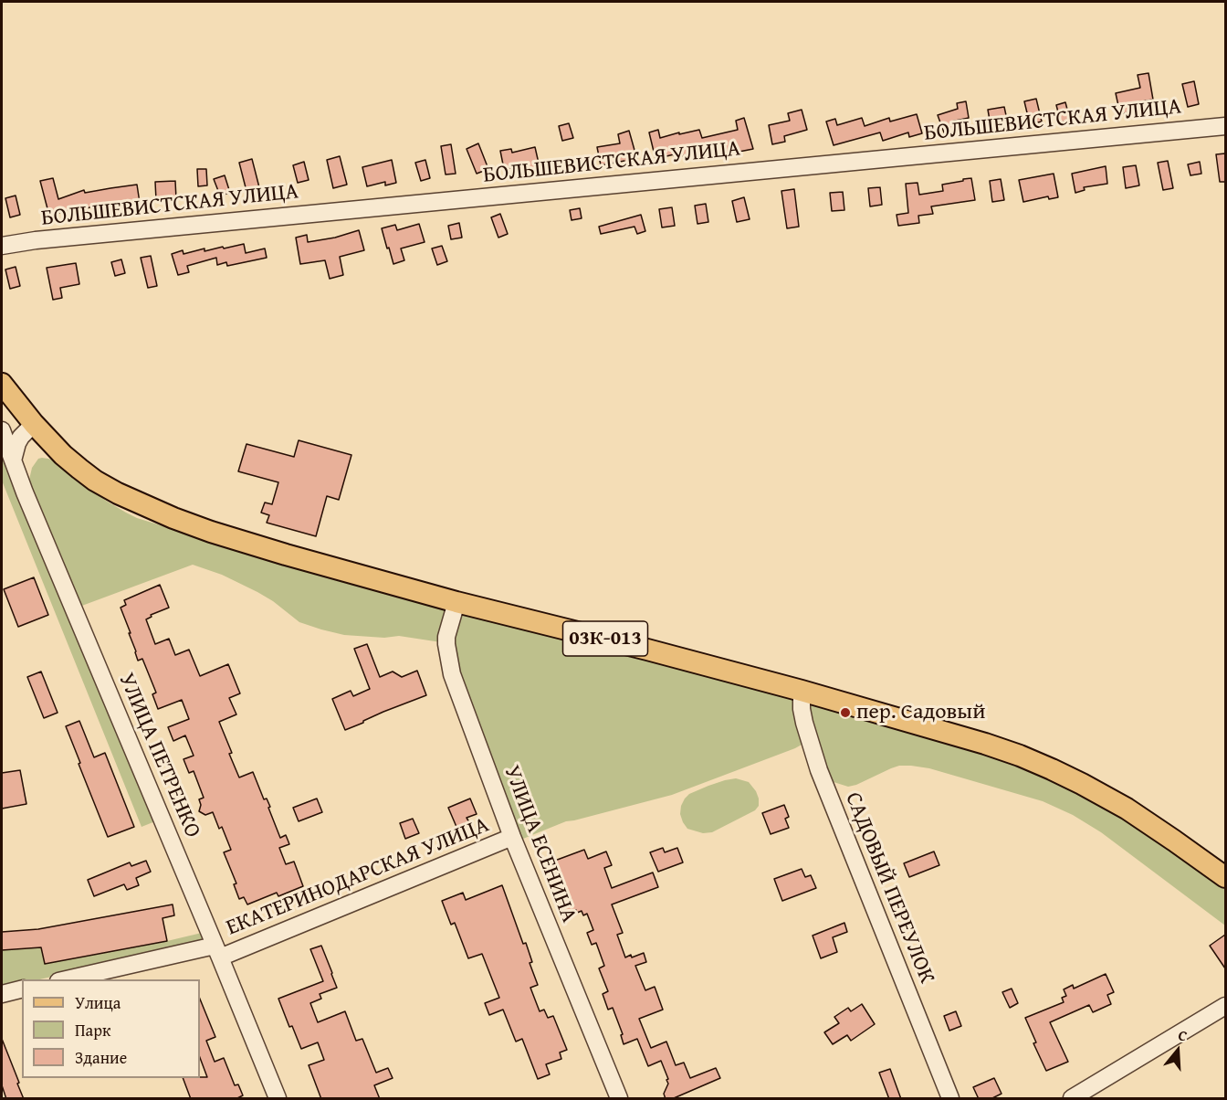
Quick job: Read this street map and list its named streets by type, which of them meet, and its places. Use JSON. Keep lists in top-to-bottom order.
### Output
{
  "streets": {
    "main road": ["03К-013"],
    "street": [
      "БОЛЬШЕВИСТСКАЯ УЛИЦА",
      "УЛИЦА ПЕТРЕНКО",
      "УЛИЦА ЕСЕНИНА",
      "ЕКАТЕРИНОДАРСКАЯ УЛИЦА",
      "САДОВЫЙ ПЕРЕУЛОК"
    ]
  },
  "crossings": [
    ["03К-013", "УЛИЦА ЕСЕНИНА"],
    ["03К-013", "САДОВЫЙ ПЕРЕУЛОК"],
    ["УЛИЦА ПЕТРЕНКО", "ЕКАТЕРИНОДАРСКАЯ УЛИЦА"],
    ["УЛИЦА ЕСЕНИНА", "ЕКАТЕРИНОДАРСКАЯ УЛИЦА"]
  ],
  "places": ["пер. Садовый"],
  "legend": ["Улица", "Парк", "Здание"],
  "north": "top"
}
